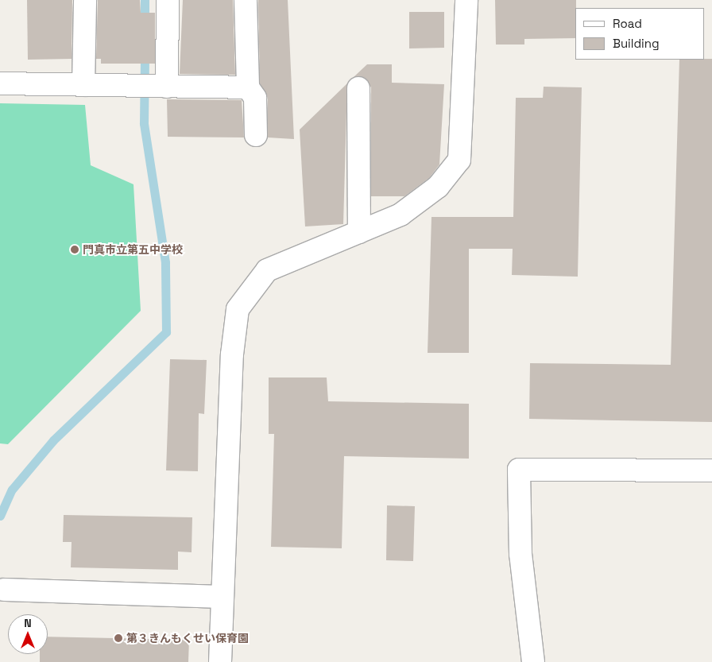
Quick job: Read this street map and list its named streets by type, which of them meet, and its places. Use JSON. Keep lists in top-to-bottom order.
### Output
{
  "places": ["門真市立第五中学校", "第３きんもくせい保育園"],
  "legend": ["Road", "Building"],
  "north": "top"
}
